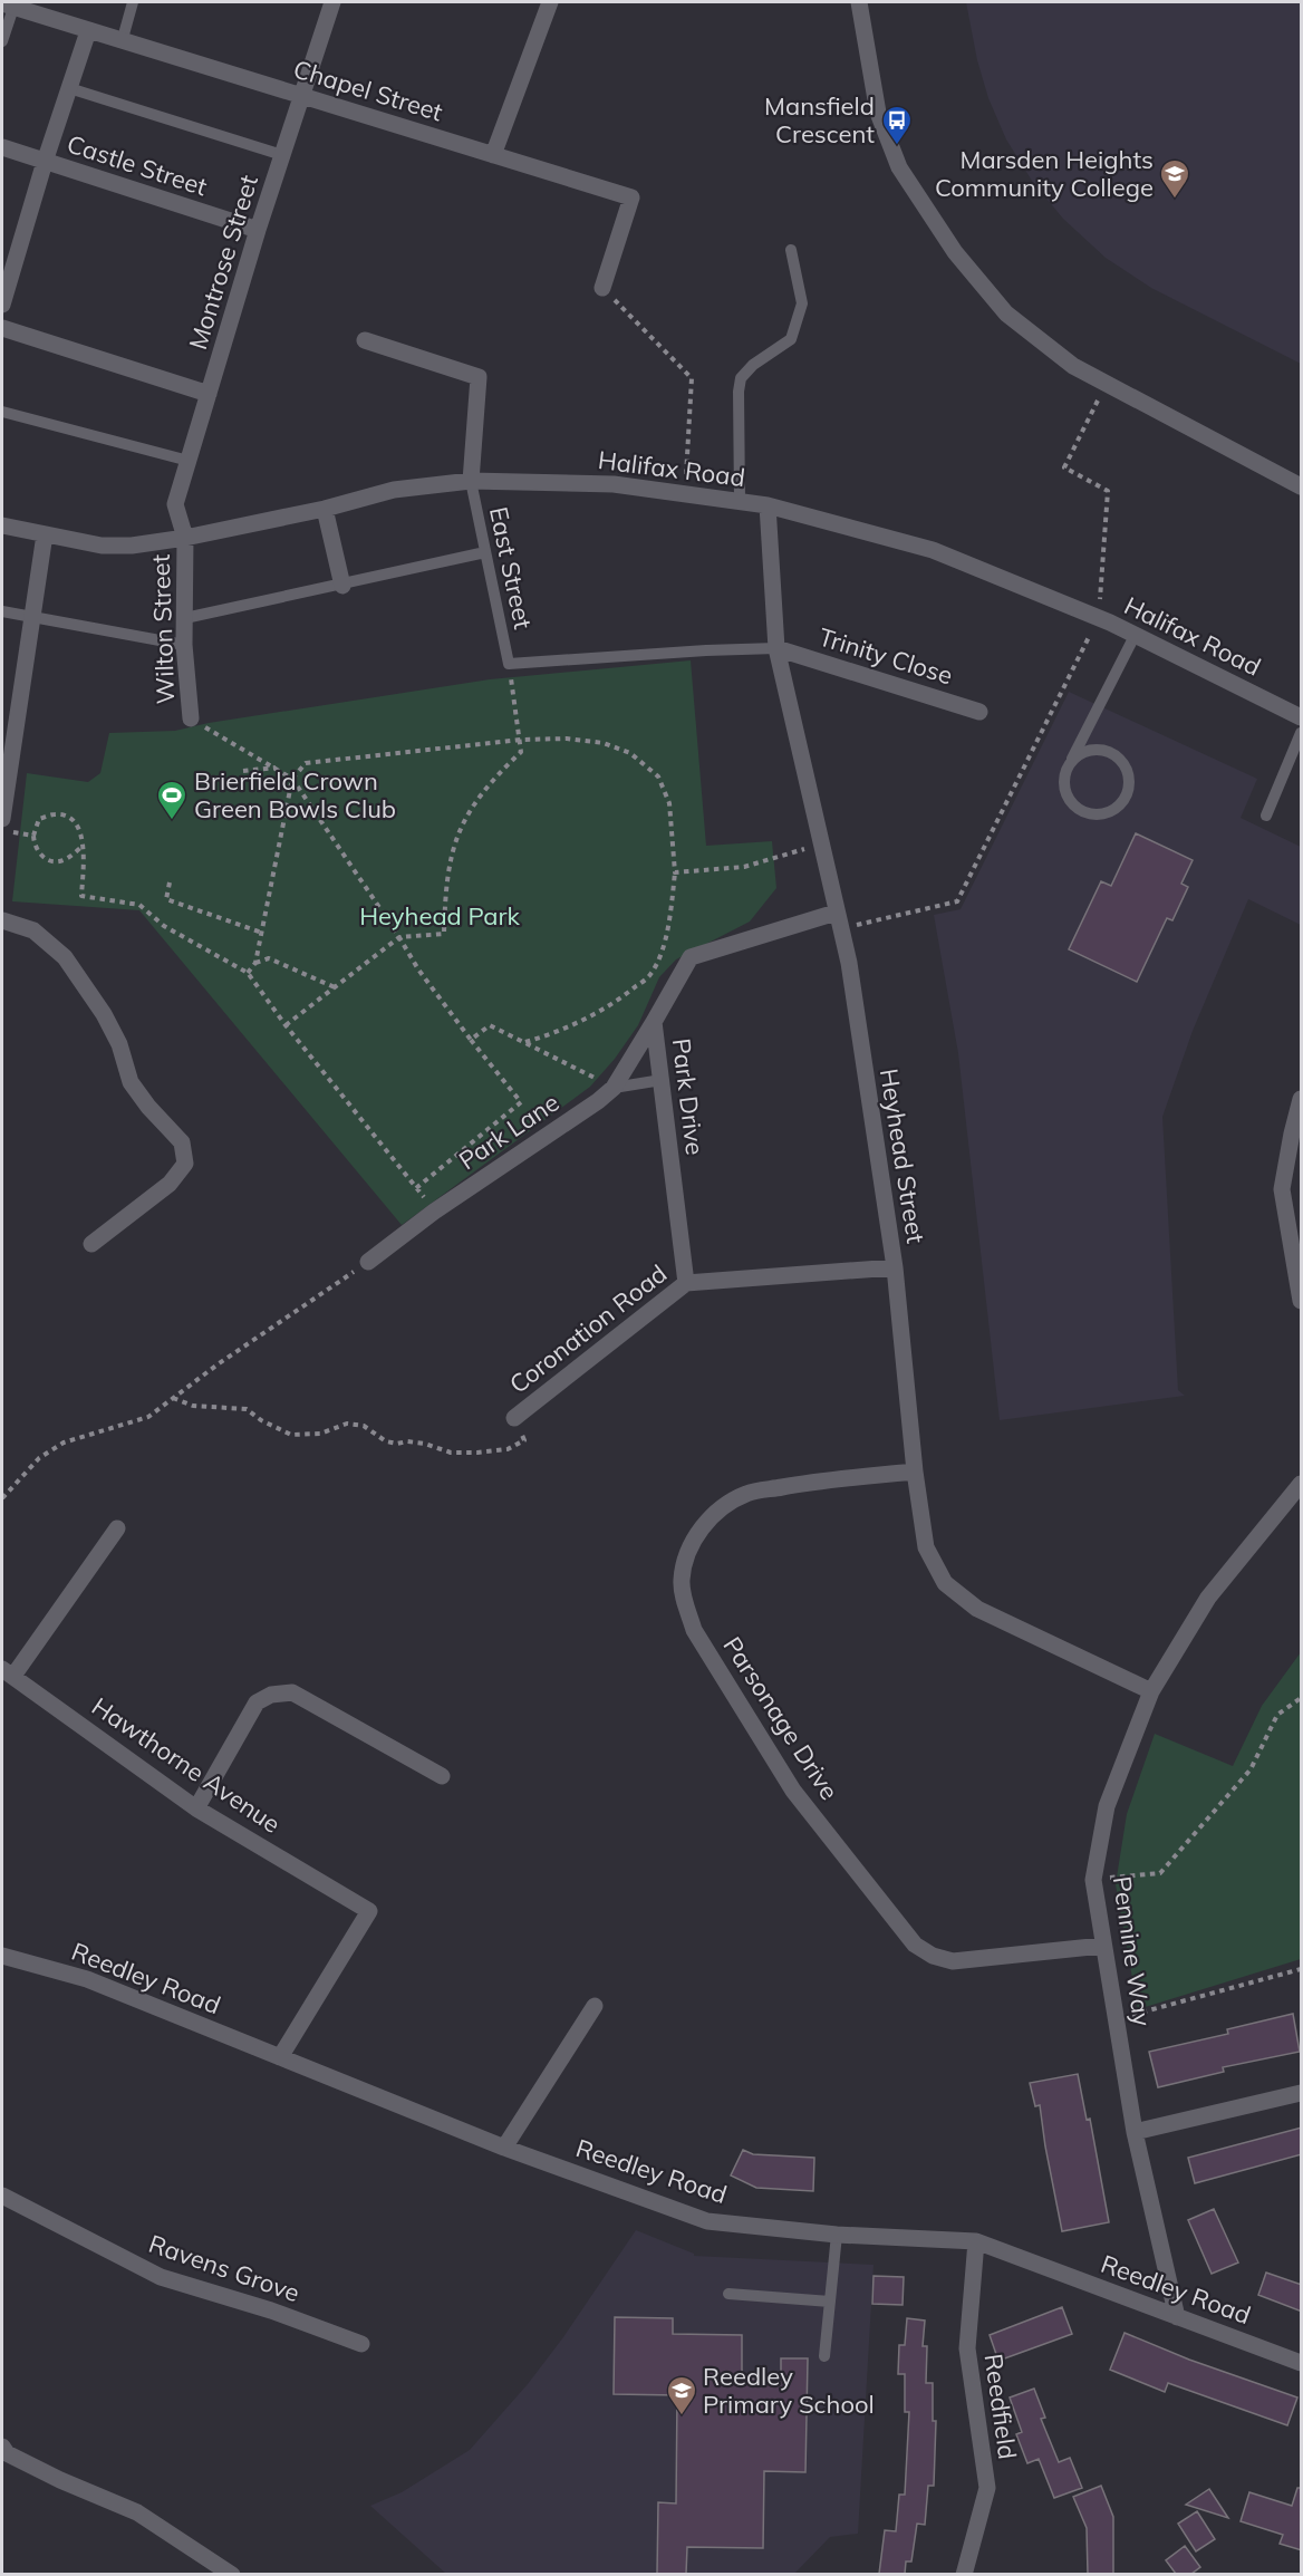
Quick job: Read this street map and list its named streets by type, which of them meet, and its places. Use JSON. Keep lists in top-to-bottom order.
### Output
{
  "streets": {
    "street": [
      "Chapel Street",
      "Castle Street",
      "Montrose Street",
      "Halifax Road",
      "Wilton Street",
      "Trinity Close",
      "Park Drive",
      "Park Lane",
      "Heyhead Street",
      "Coronation Road",
      "Parsonage Drive",
      "Hawthorne Avenue",
      "Pennine Way",
      "Reedley Road",
      "Ravens Grove",
      "Reedfield"
    ],
    "lane": ["East Street"]
  },
  "crossings": [
    ["Chapel Street", "Montrose Street"],
    ["Castle Street", "Montrose Street"],
    ["Montrose Street", "Halifax Road"],
    ["Montrose Street", "Wilton Street"],
    ["Halifax Road", "East Street"],
    ["Halifax Road", "Wilton Street"],
    ["Halifax Road", "Heyhead Street"],
    ["Trinity Close", "Heyhead Street"],
    ["Park Drive", "Park Lane"],
    ["Park Drive", "Heyhead Street"],
    ["Park Drive", "Coronation Road"],
    ["Heyhead Street", "Coronation Road"],
    ["Heyhead Street", "Parsonage Drive"],
    ["Heyhead Street", "Pennine Way"],
    ["Parsonage Drive", "Pennine Way"],
    ["Hawthorne Avenue", "Reedley Road"],
    ["Pennine Way", "Reedley Road"],
    ["Reedley Road", "Reedfield"]
  ],
  "parks": ["Heyhead Park"],
  "places": {
    "bus stop": ["Mansfield Crescent"],
    "school or university": ["Marsden Heights Community College", "Reedley Primary School"],
    "sports": ["Brierfield Crown Green Bowls Club"]
  }
}
